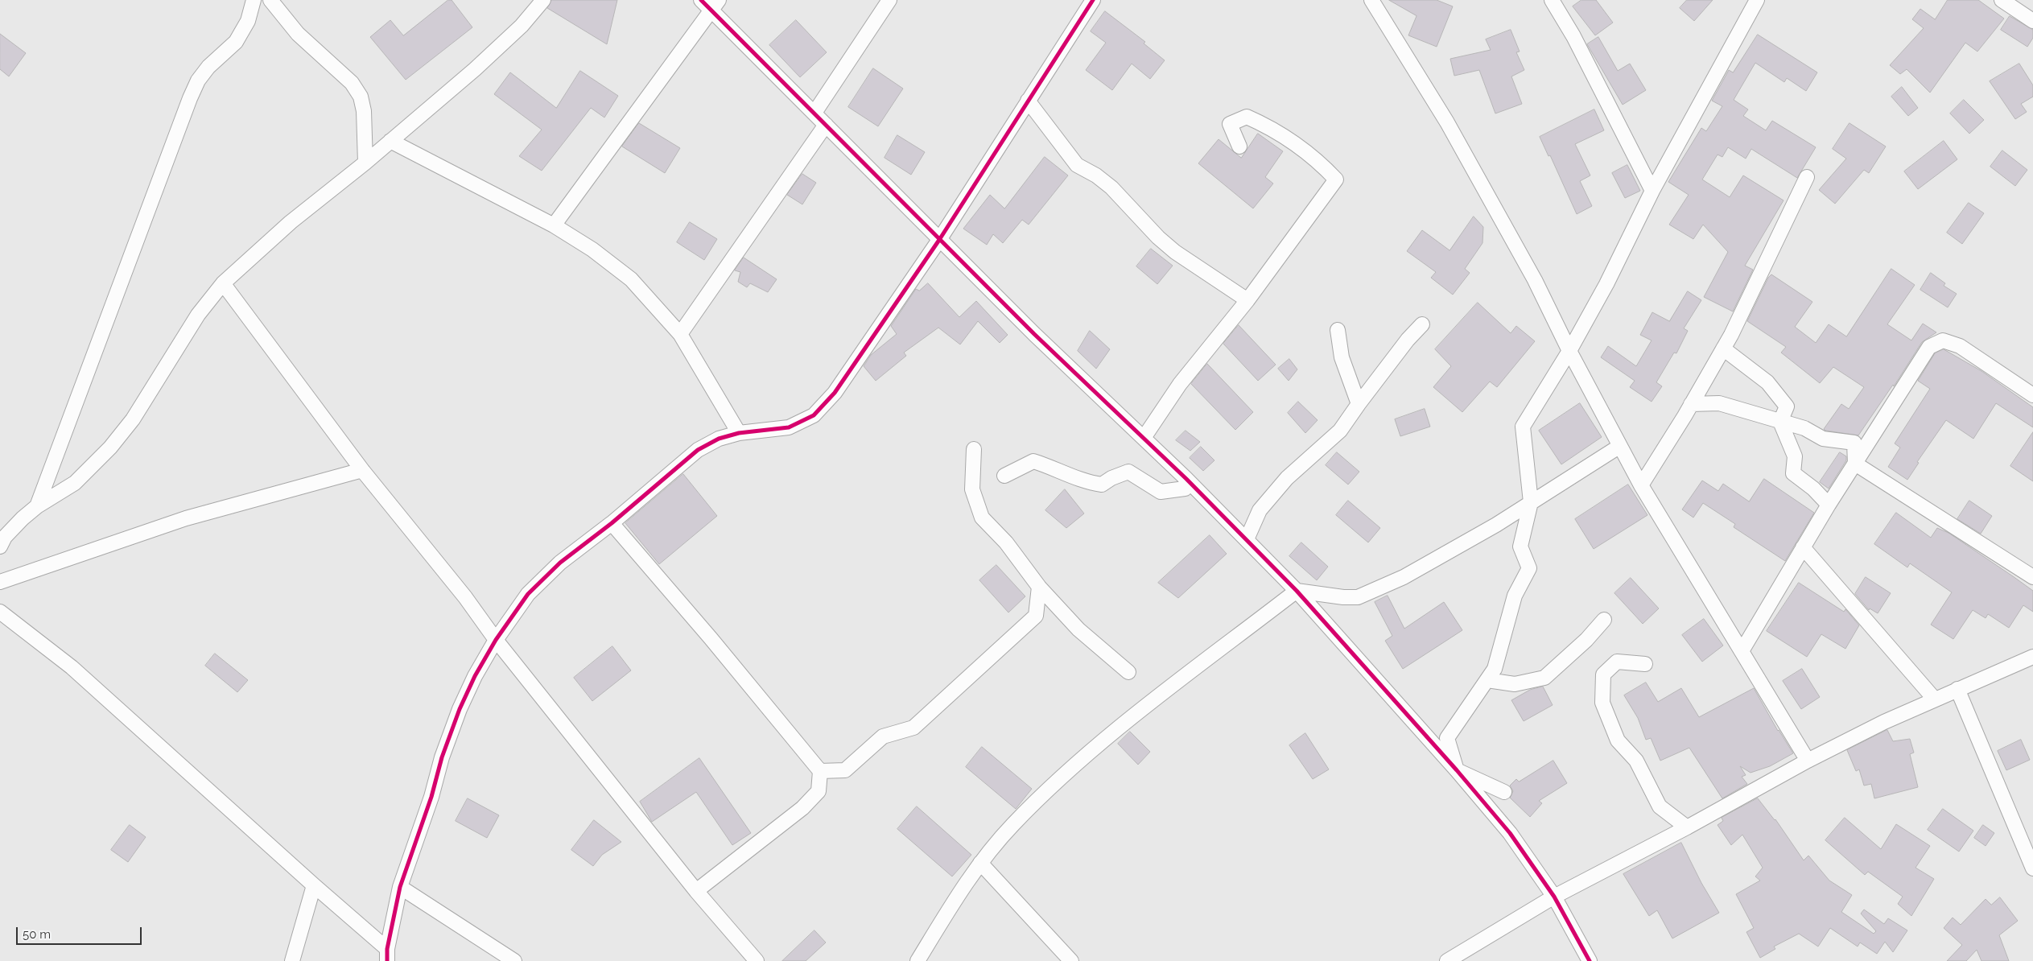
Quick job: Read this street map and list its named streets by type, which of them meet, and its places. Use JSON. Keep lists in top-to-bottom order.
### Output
{
  "scale_bar": "50 m"
}
